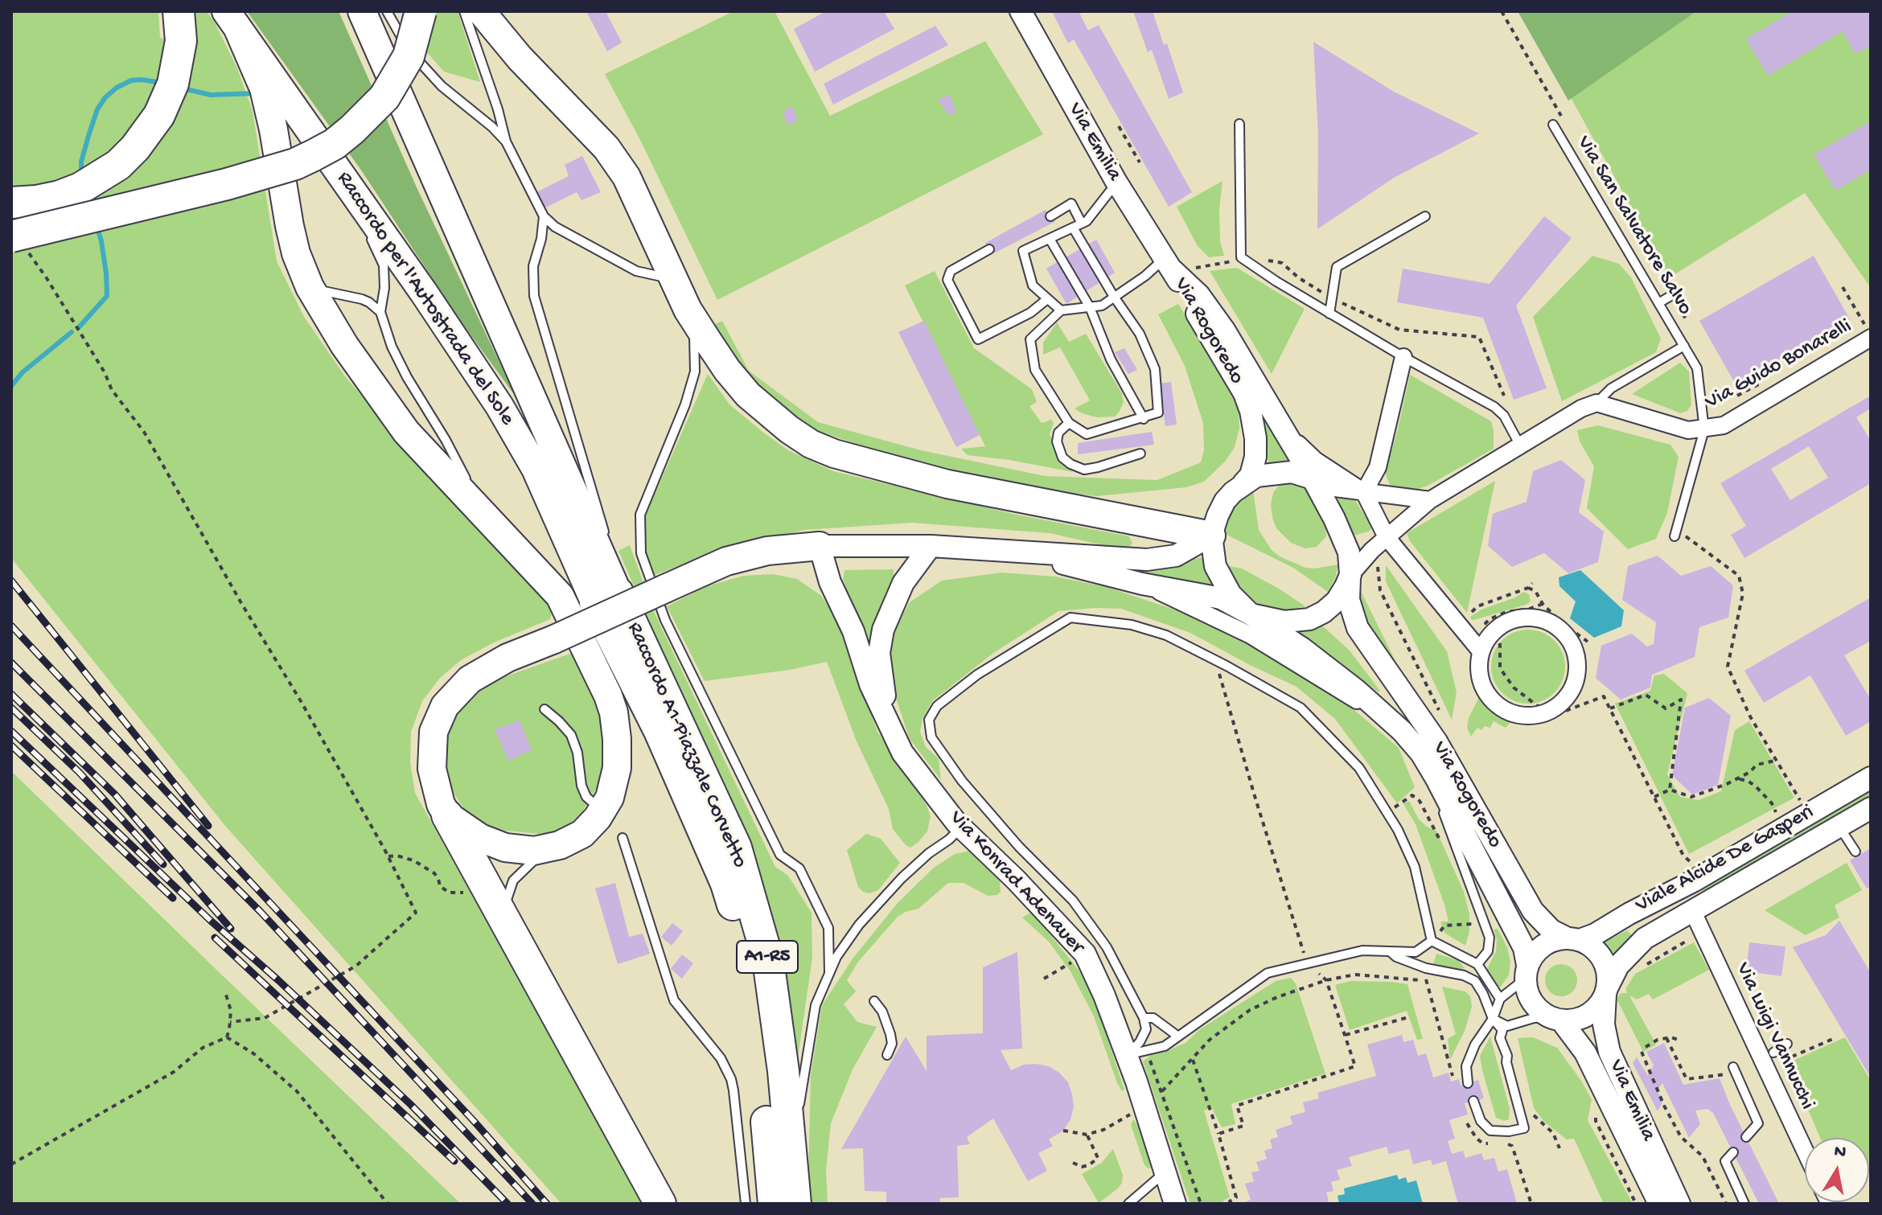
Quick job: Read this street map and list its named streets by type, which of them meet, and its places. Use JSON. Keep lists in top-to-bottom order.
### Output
{
  "streets": {
    "highway": ["Raccordo per l'Autostrada del Sole", "Raccordo A1-Piazzale Corvetto", "A1-R5"],
    "street": [
      "Via Emilia",
      "Via Rogoredo",
      "Via Guido Bonarelli",
      "Viale Alcide De Gasperi",
      "Via Konrad Adenauer",
      "Via Luigi Vannucchi"
    ],
    "lane": ["Via San Salvatore Salvo"]
  },
  "crossings": [
    ["Via Emilia", "Via Rogoredo"],
    ["Via Emilia", "Viale Alcide De Gasperi"],
    ["Via San Salvatore Salvo", "Via Guido Bonarelli"],
    ["Raccordo per l'Autostrada del Sole", "Raccordo A1-Piazzale Corvetto"],
    ["Via Rogoredo", "Viale Alcide De Gasperi"],
    ["Viale Alcide De Gasperi", "Via Luigi Vannucchi"]
  ],
  "north": "top"
}
